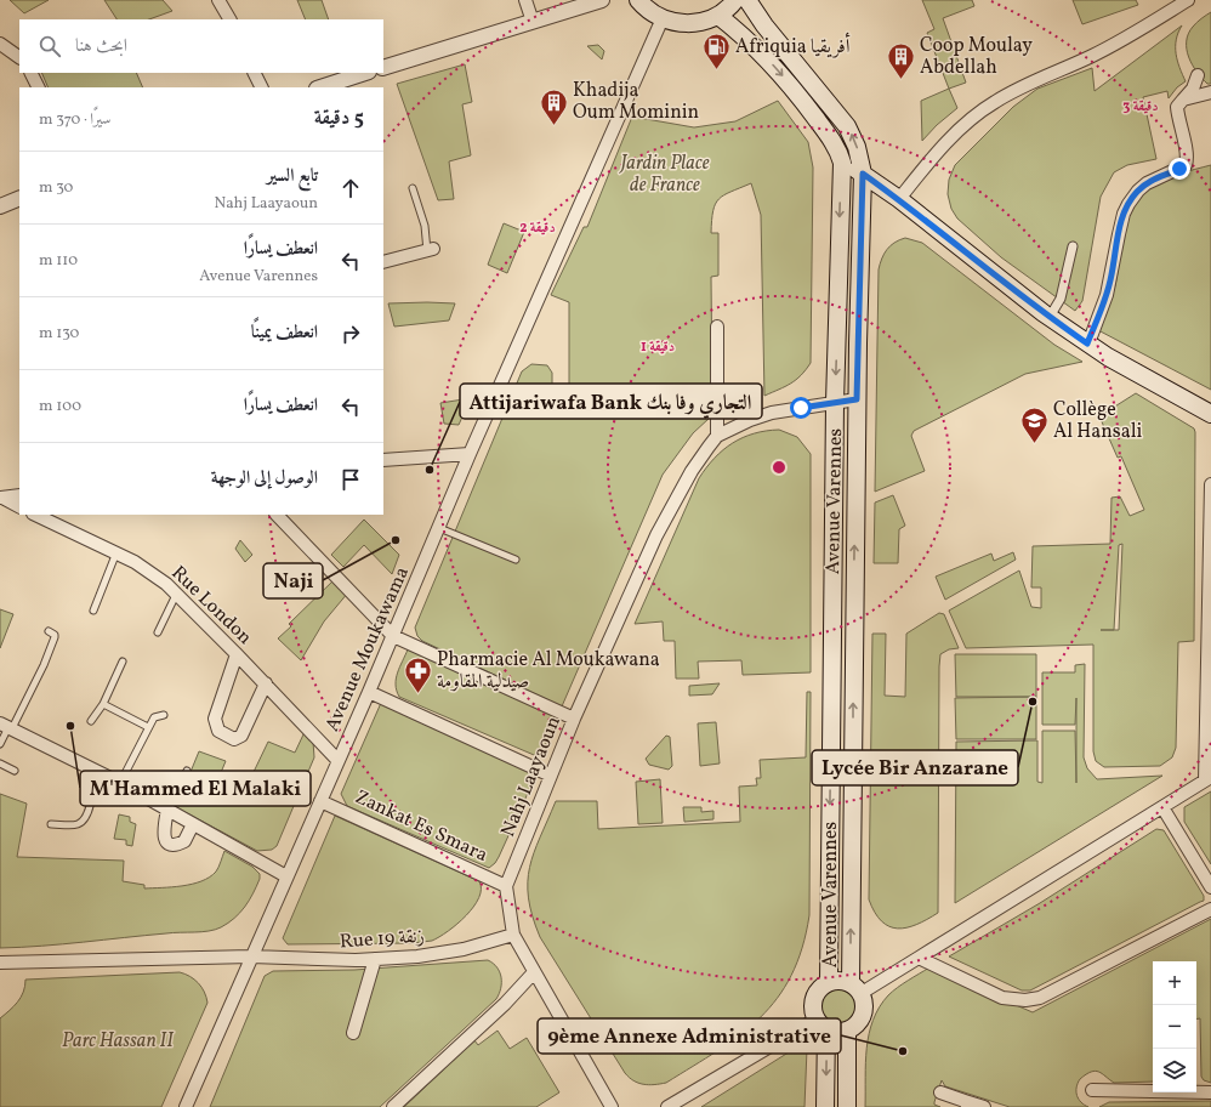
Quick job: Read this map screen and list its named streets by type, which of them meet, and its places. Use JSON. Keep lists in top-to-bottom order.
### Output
{
  "streets": {
    "main road": ["Avenue Varennes"],
    "street": [
      "Rue London",
      "Avenue Moukawama",
      "Nahj Laayaoun",
      "Zankat Es Smara",
      "Rue 19 زنقة"
    ]
  },
  "crossings": [
    ["Avenue Varennes", "Nahj Laayaoun"],
    ["Rue London", "Avenue Moukawama"],
    ["Avenue Moukawama", "Zankat Es Smara"],
    ["Avenue Moukawama", "Rue 19 زنقة"],
    ["Nahj Laayaoun", "Zankat Es Smara"]
  ],
  "parks": ["Jardin Place de France", "Parc Hassan II"],
  "places": {
    "fuel station": ["Afriquia أفريقيا"],
    "building": ["Coop Moulay Abdellah", "Khadija Oum Mominin"],
    "school or university": ["Collège Al Hansali"],
    "other": [
      "Attijariwafa Bank التجاري وفا بنك",
      "Naji",
      "Lycée Bir Anzarane",
      "M'Hammed El Malaki",
      "9ème Annexe Administrative"
    ],
    "pharmacy": ["Pharmacie Al Moukawana صيدلية المقاومة"]
  },
  "page": {
    "search": "ابحث هنا",
    "heading": ["5 دقيقة", "سيرًا · 370 m"],
    "list": [
      ["تابع السير", "Nahj Laayaoun", "30 m"],
      ["انعطف يسارًا", "Avenue Varennes", "110 m"],
      ["انعطف يمينًا", "130 m"],
      ["انعطف يسارًا", "100 m"],
      "الوصول إلى الوجهة"
    ],
    "map_buttons": ["+", "−"]
  },
  "rings": ["3 دقيقة", "2 دقيقة", "1 دقيقة"]
}
